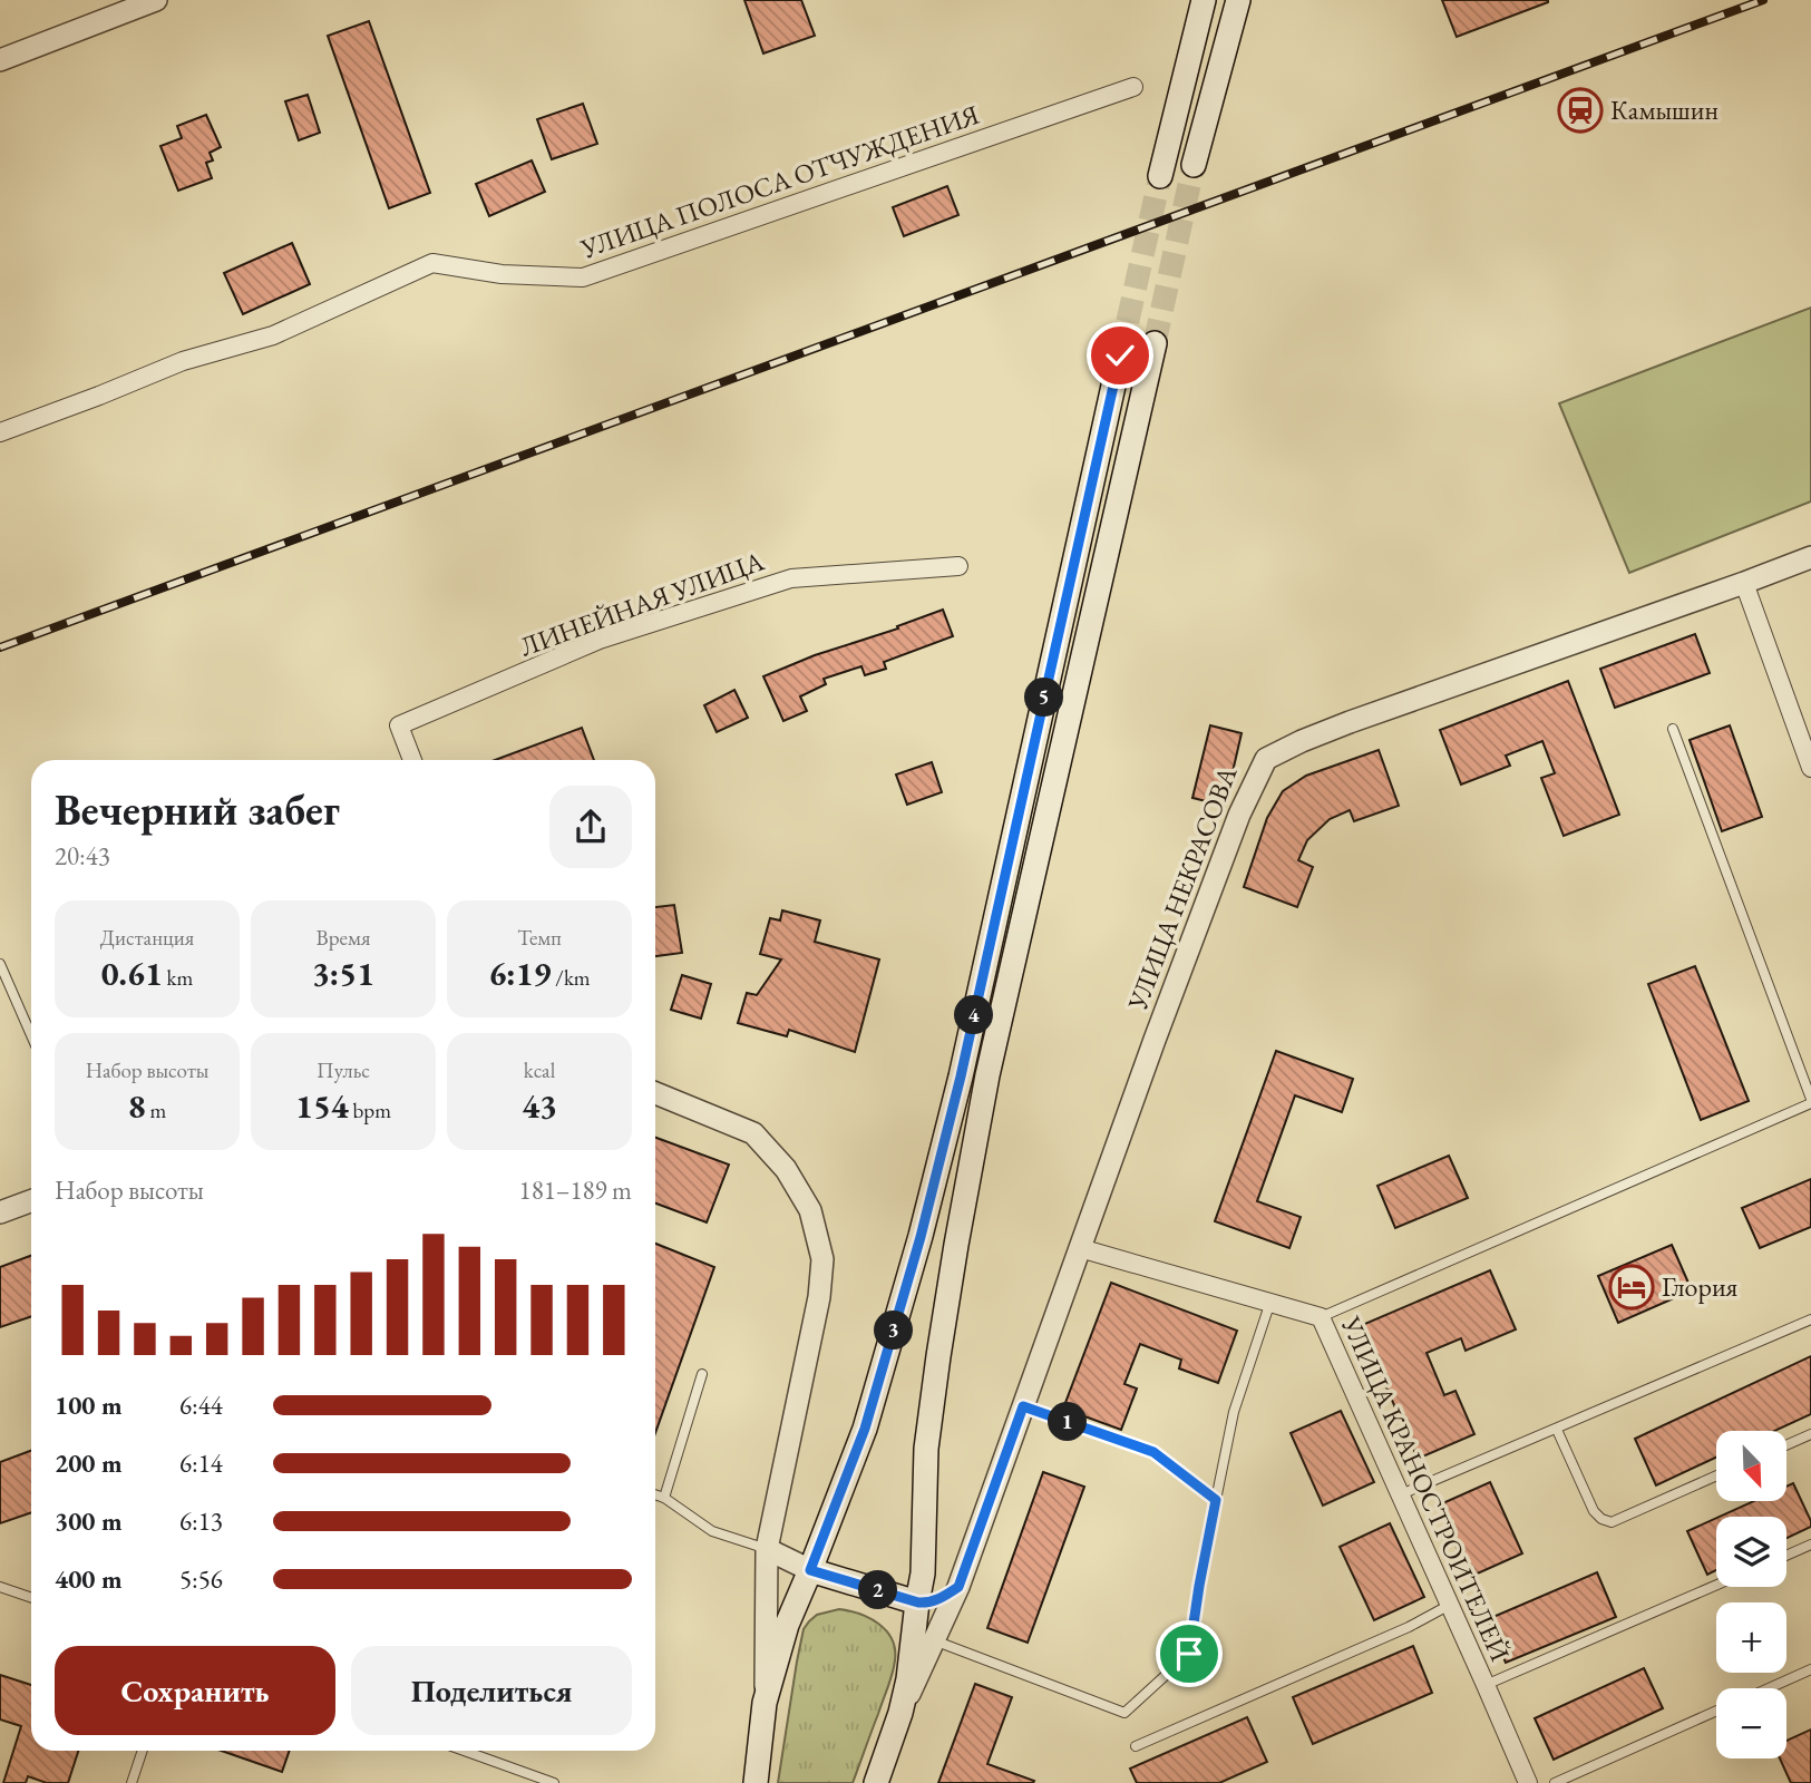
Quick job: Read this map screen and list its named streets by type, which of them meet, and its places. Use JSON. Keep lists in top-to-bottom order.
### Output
{
  "streets": {
    "street": [
      "УЛИЦА ПОЛОСА ОТЧУЖДЕНИЯ",
      "ЛИНЕЙНАЯ УЛИЦА",
      "УЛИЦА НЕКРАСОВА",
      "УЛИЦА КРАНОСТРОИТЕЛЕЙ"
    ]
  },
  "crossings": [
    ["УЛИЦА НЕКРАСОВА", "УЛИЦА КРАНОСТРОИТЕЛЕЙ"]
  ],
  "places": {
    "station": ["Камышин"],
    "hotel": ["Глория"]
  },
  "north": "bottom right",
  "page": {
    "pins": [
      "5",
      "4",
      "3",
      "1",
      "2"
    ],
    "heading": ["Вечерний забег", "20:43"],
    "stats": [
      ["Дистанция", "0.61 km"],
      ["Время", "3:51"],
      ["Темп", "6:19 /km"],
      ["Набор высоты", "8 m"],
      ["Пульс", "154 bpm"],
      ["kcal", "43"]
    ],
    "chart": ["Набор высоты", "181–189 m"],
    "list": [
      {
        "name": "100 m",
        "note": "6:44"
      },
      {
        "name": "200 m",
        "note": "6:14"
      },
      {
        "name": "300 m",
        "note": "6:13"
      },
      {
        "name": "400 m",
        "note": "5:56"
      }
    ],
    "map_buttons": ["+", "−"],
    "buttons": ["Сохранить", "Поделиться"]
  }
}
